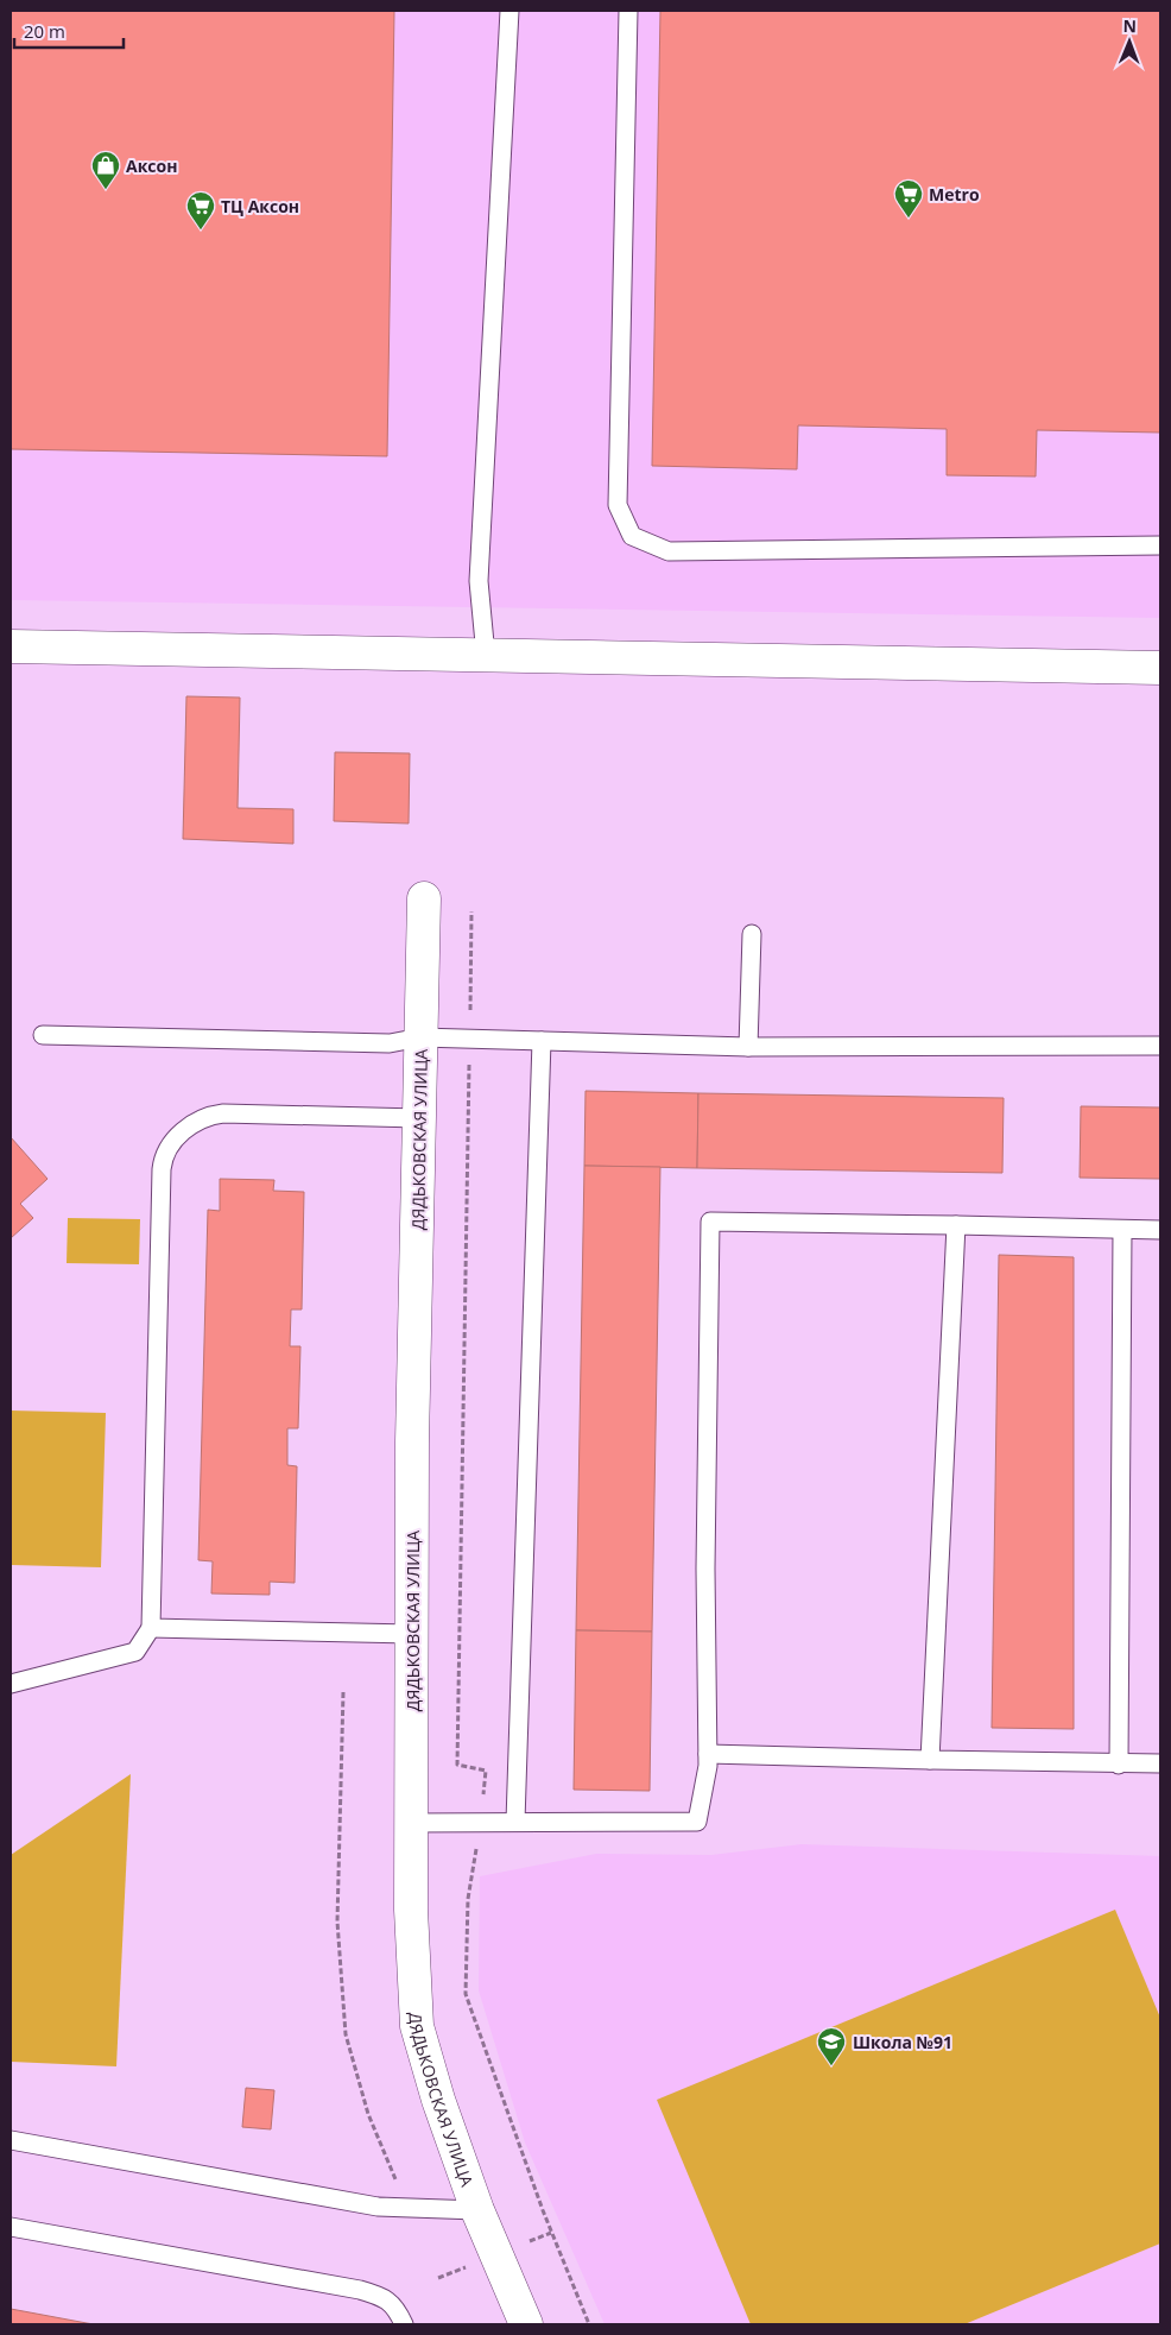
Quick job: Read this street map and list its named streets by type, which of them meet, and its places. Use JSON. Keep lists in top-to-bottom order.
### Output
{
  "streets": {
    "street": ["ДЯДЬКОВСКАЯ УЛИЦА"]
  },
  "places": {
    "shop": ["Аксон"],
    "supermarket": ["Metro", "ТЦ Аксон"],
    "school or university": ["Школа №91"]
  },
  "scale_bar": "20 m",
  "north": "top"
}
